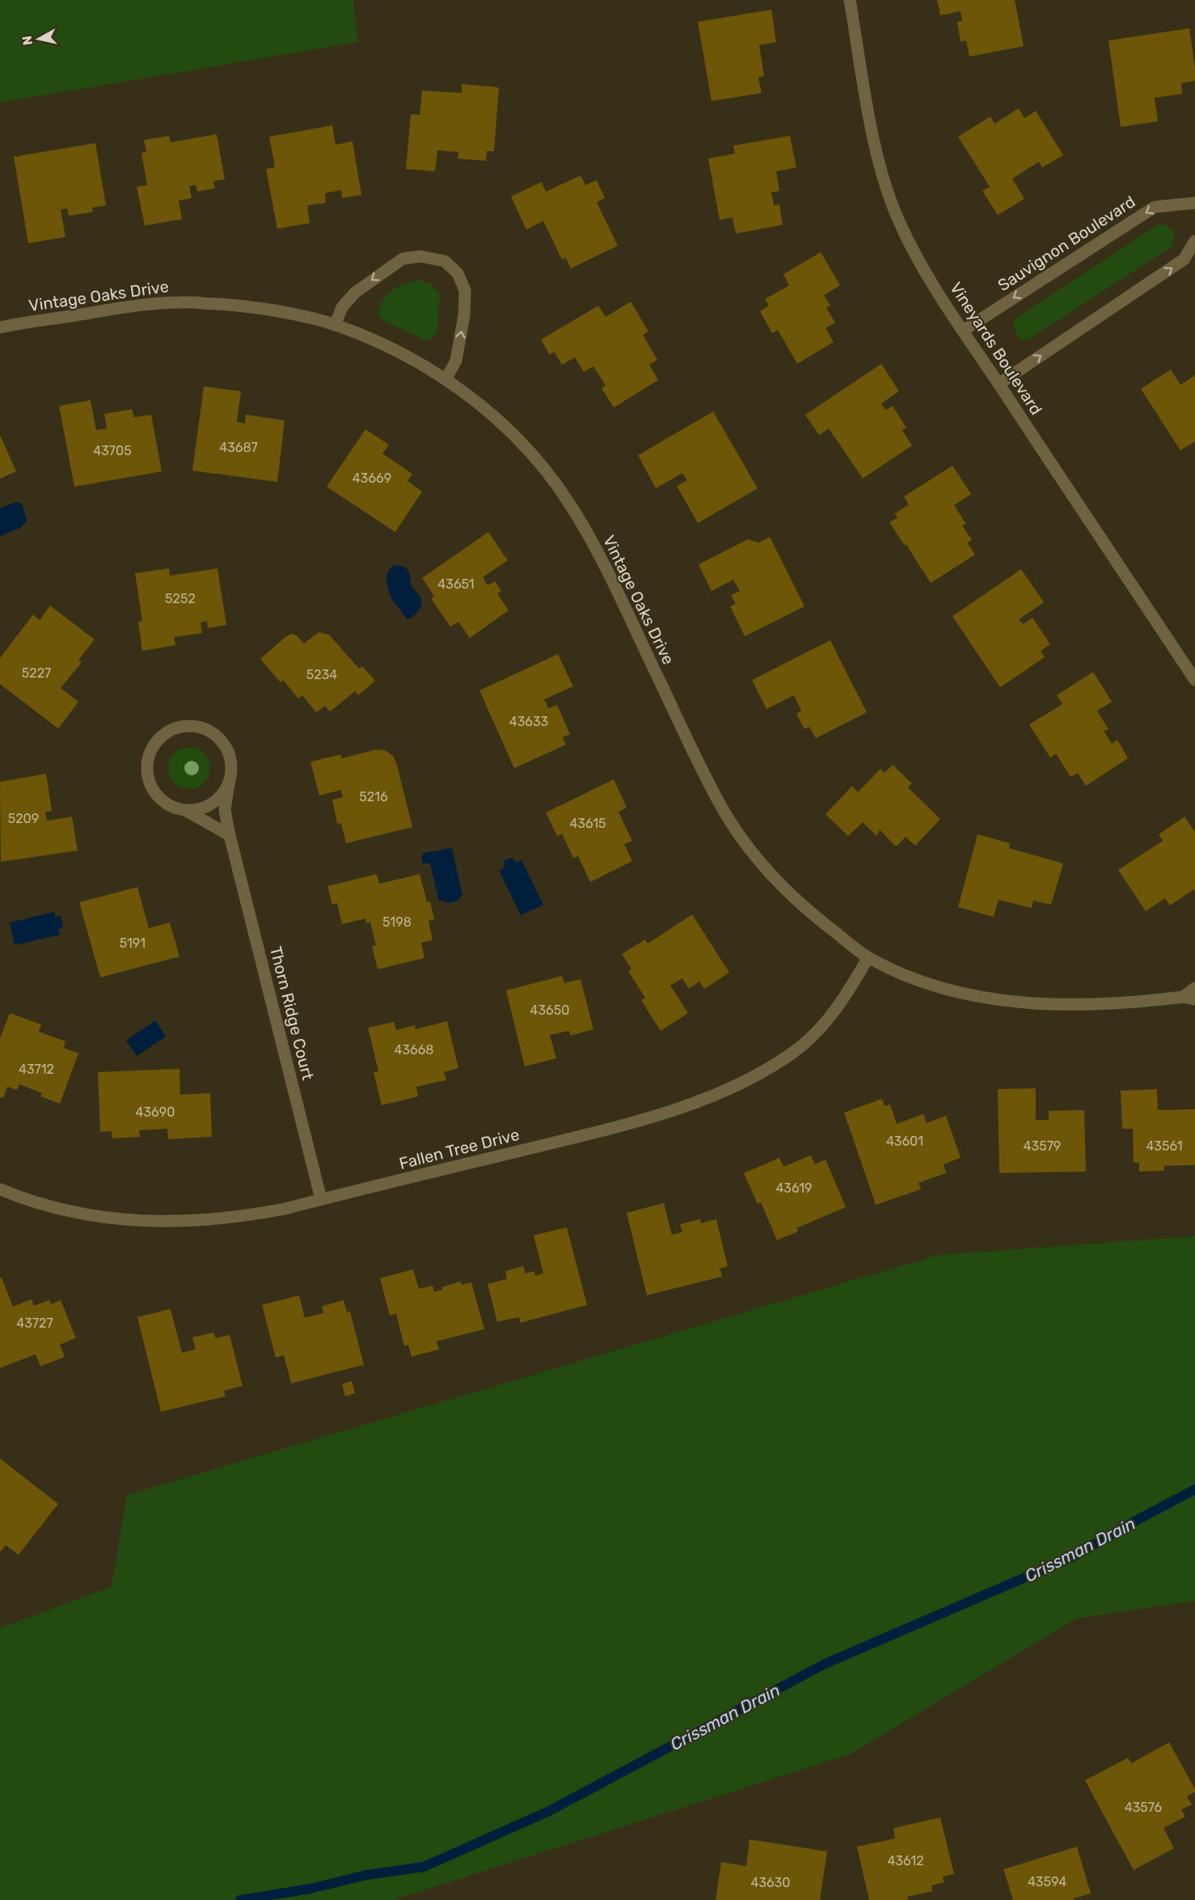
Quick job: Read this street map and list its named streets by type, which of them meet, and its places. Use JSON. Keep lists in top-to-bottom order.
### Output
{
  "streets": {
    "street": [
      "Sauvignon Boulevard",
      "Vintage Oaks Drive",
      "Vineyards Boulevard",
      "Thorn Ridge Court",
      "Fallen Tree Drive"
    ]
  },
  "crossings": [
    ["Sauvignon Boulevard", "Vineyards Boulevard"],
    ["Vintage Oaks Drive", "Fallen Tree Drive"],
    ["Thorn Ridge Court", "Fallen Tree Drive"]
  ],
  "water": ["Crissman Drain"],
  "house_numbers": [
    "43687",
    "43705",
    "43669",
    "43651",
    "5252",
    "5227",
    "5234",
    "43633",
    "5216",
    "5209",
    "43615",
    "5198",
    "5191",
    "43650",
    "43668",
    "43712",
    "43690",
    "43601",
    "43579",
    "43561",
    "43619",
    "43727",
    "43576",
    "43612",
    "43594",
    "43630"
  ],
  "north": "left"
}
